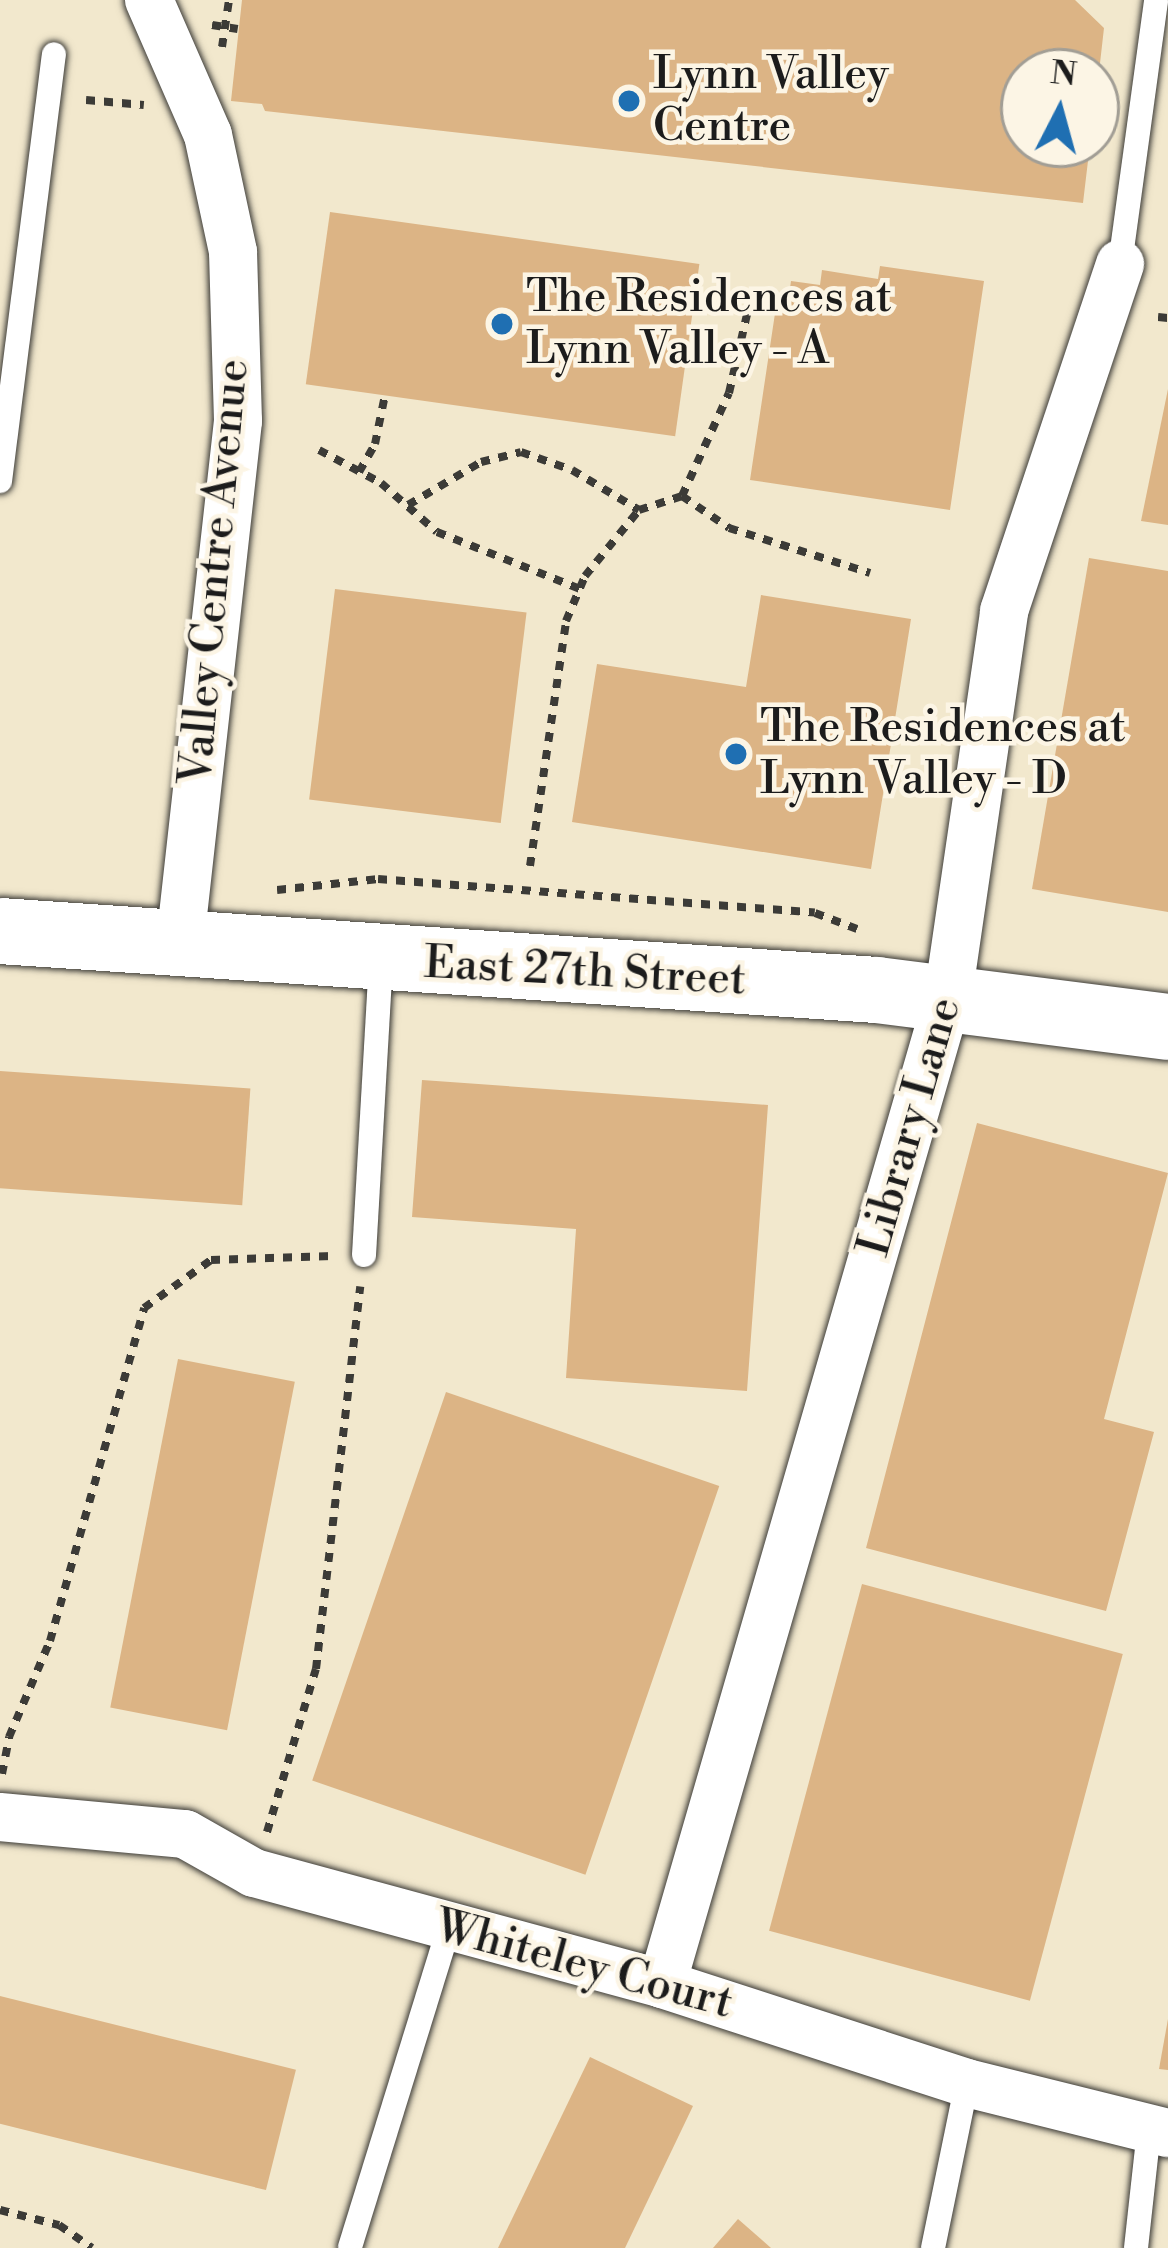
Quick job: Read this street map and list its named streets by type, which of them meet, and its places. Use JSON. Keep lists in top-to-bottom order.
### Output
{
  "streets": {
    "street": [
      "Valley Centre Avenue",
      "East 27th Street",
      "Library Lane",
      "Whiteley Court"
    ]
  },
  "crossings": [
    ["Valley Centre Avenue", "East 27th Street"],
    ["East 27th Street", "Library Lane"],
    ["Library Lane", "Whiteley Court"]
  ],
  "places": ["Lynn Valley Centre", "The Residences at Lynn Valley - A", "The Residences at Lynn Valley - D"],
  "north": "top"
}
